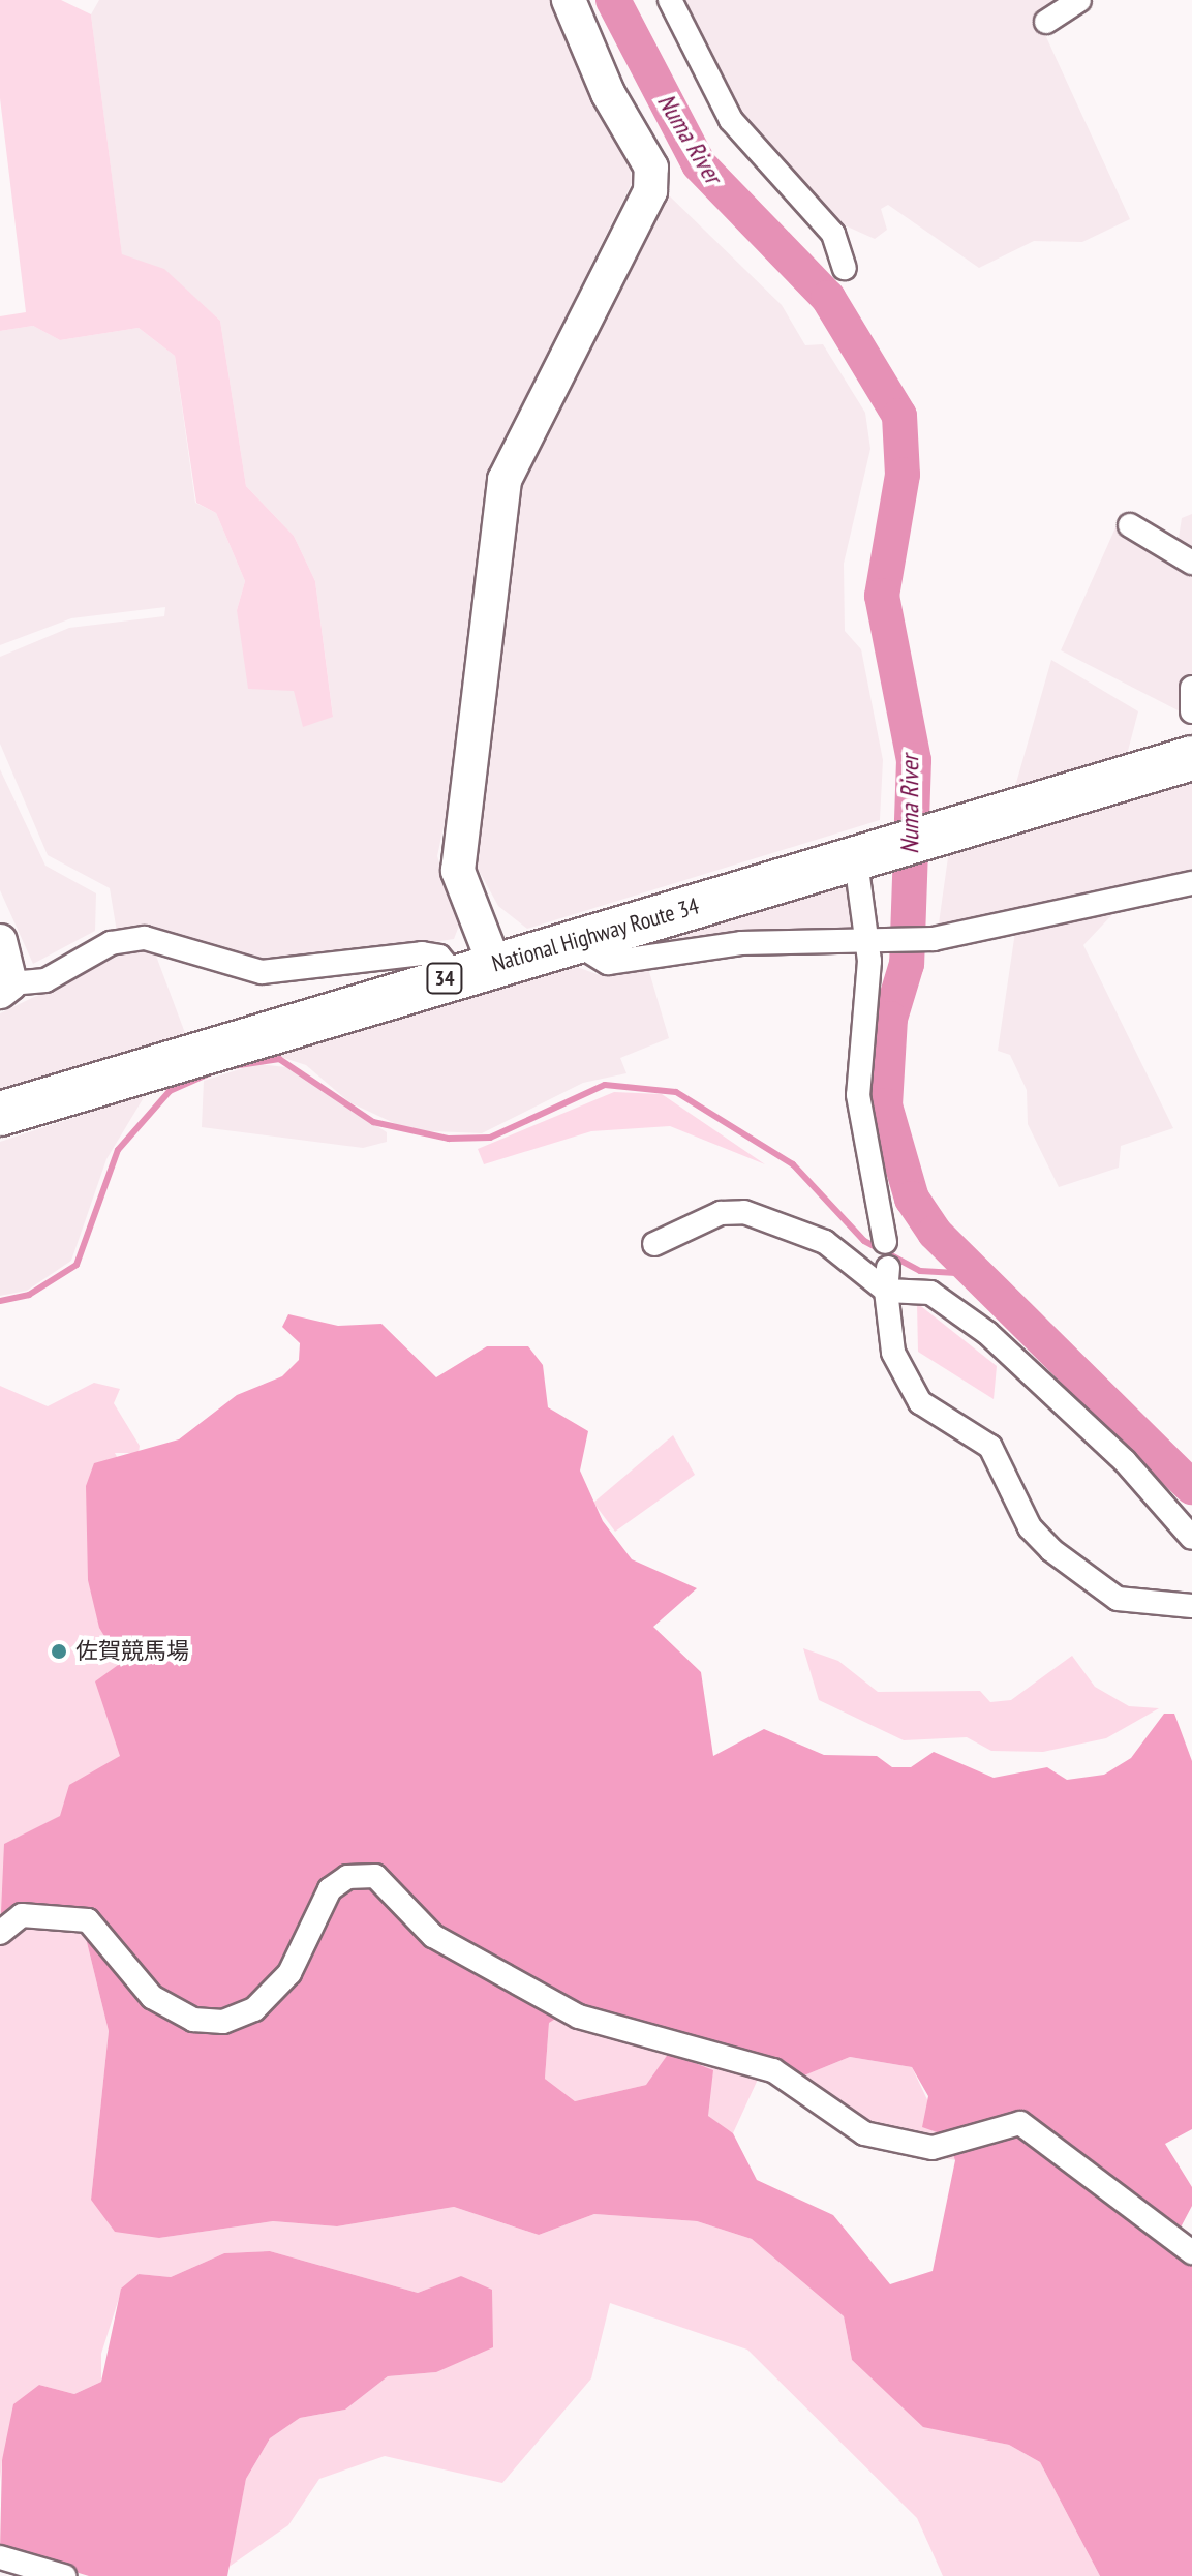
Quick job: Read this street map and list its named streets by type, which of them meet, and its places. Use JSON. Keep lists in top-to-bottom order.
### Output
{
  "streets": {
    "highway": ["National Highway Route 34", "34"]
  },
  "water": ["Numa River"],
  "places": ["佐賀競馬場"]
}
